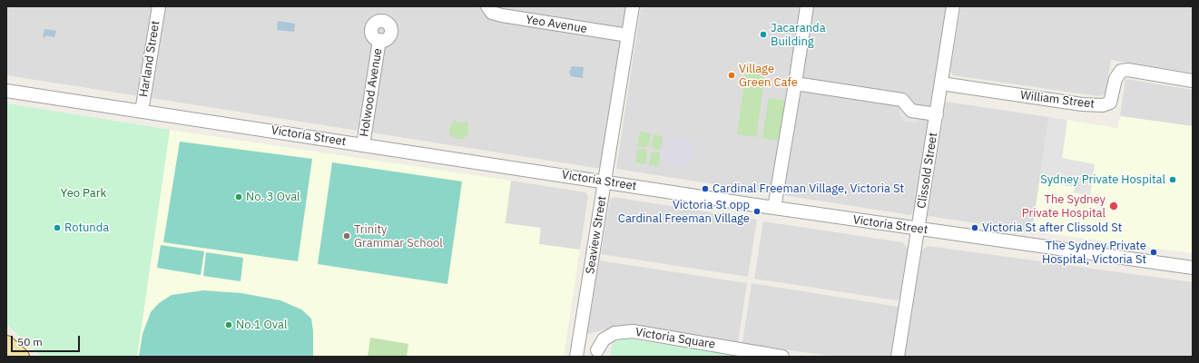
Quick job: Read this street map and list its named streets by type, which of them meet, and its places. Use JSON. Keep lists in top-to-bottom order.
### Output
{
  "streets": {
    "street": [
      "Yeo Avenue",
      "Harland Street",
      "Holwood Avenue",
      "William Street",
      "Victoria Street",
      "Clissold Street",
      "Seaview Street",
      "Victoria Square"
    ]
  },
  "crossings": [
    ["Yeo Avenue", "Seaview Street"],
    ["Harland Street", "Victoria Street"],
    ["Holwood Avenue", "Victoria Street"],
    ["William Street", "Clissold Street"],
    ["Victoria Street", "Clissold Street"],
    ["Victoria Street", "Seaview Street"],
    ["Seaview Street", "Victoria Square"]
  ],
  "parks": ["Yeo Park"],
  "places": [
    "Jacaranda Building",
    "Village Green Cafe",
    "Sydney Private Hospital",
    "Cardinal Freeman Village, Victoria St",
    "No. 3 Oval",
    "The Sydney Private Hospital",
    "Victoria St opp Cardinal Freeman Village",
    "Rotunda",
    "Victoria St after Clissold St",
    "Trinity Grammar School",
    "The Sydney Private Hospital, Victoria St",
    "No.1 Oval"
  ],
  "scale_bar": "50 m"
}
